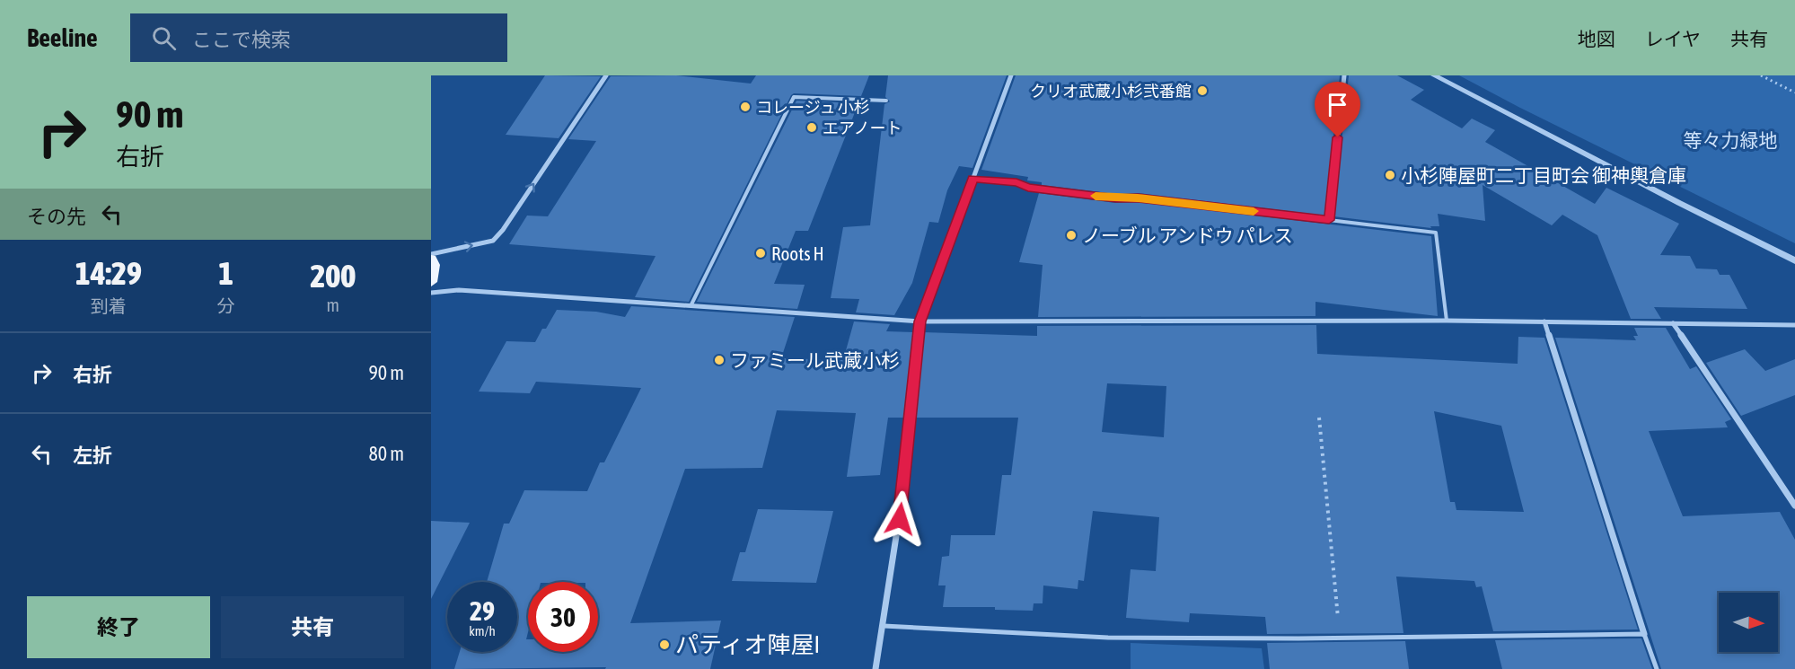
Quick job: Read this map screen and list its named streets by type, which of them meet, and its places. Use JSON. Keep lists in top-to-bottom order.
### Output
{
  "parks": ["等々力緑地"],
  "places": [
    "クリオ武蔵小杉弐番館",
    "コレージュ 小杉",
    "エアノート",
    "小杉陣屋町二丁目町会 御神輿倉庫",
    "ノーブル アンドウ パレス",
    "Roots H",
    "ファミール武蔵小杉",
    "パティオ陣屋I"
  ],
  "north": "right",
  "page": {
    "header": "Beeline",
    "search": "ここで検索",
    "nav": ["地図", "レイヤ", "共有"],
    "turn": ["90 m", "右折"],
    "then": "その先",
    "eta": [
      "14:29",
      "到着",
      "1",
      "分",
      "200",
      "m"
    ],
    "list": [
      {
        "name": "右折",
        "value": "90 m"
      },
      {
        "name": "左折",
        "value": "80 m"
      }
    ],
    "speed": "29 km/h",
    "limit": "30",
    "buttons": ["終了", "共有"]
  }
}
